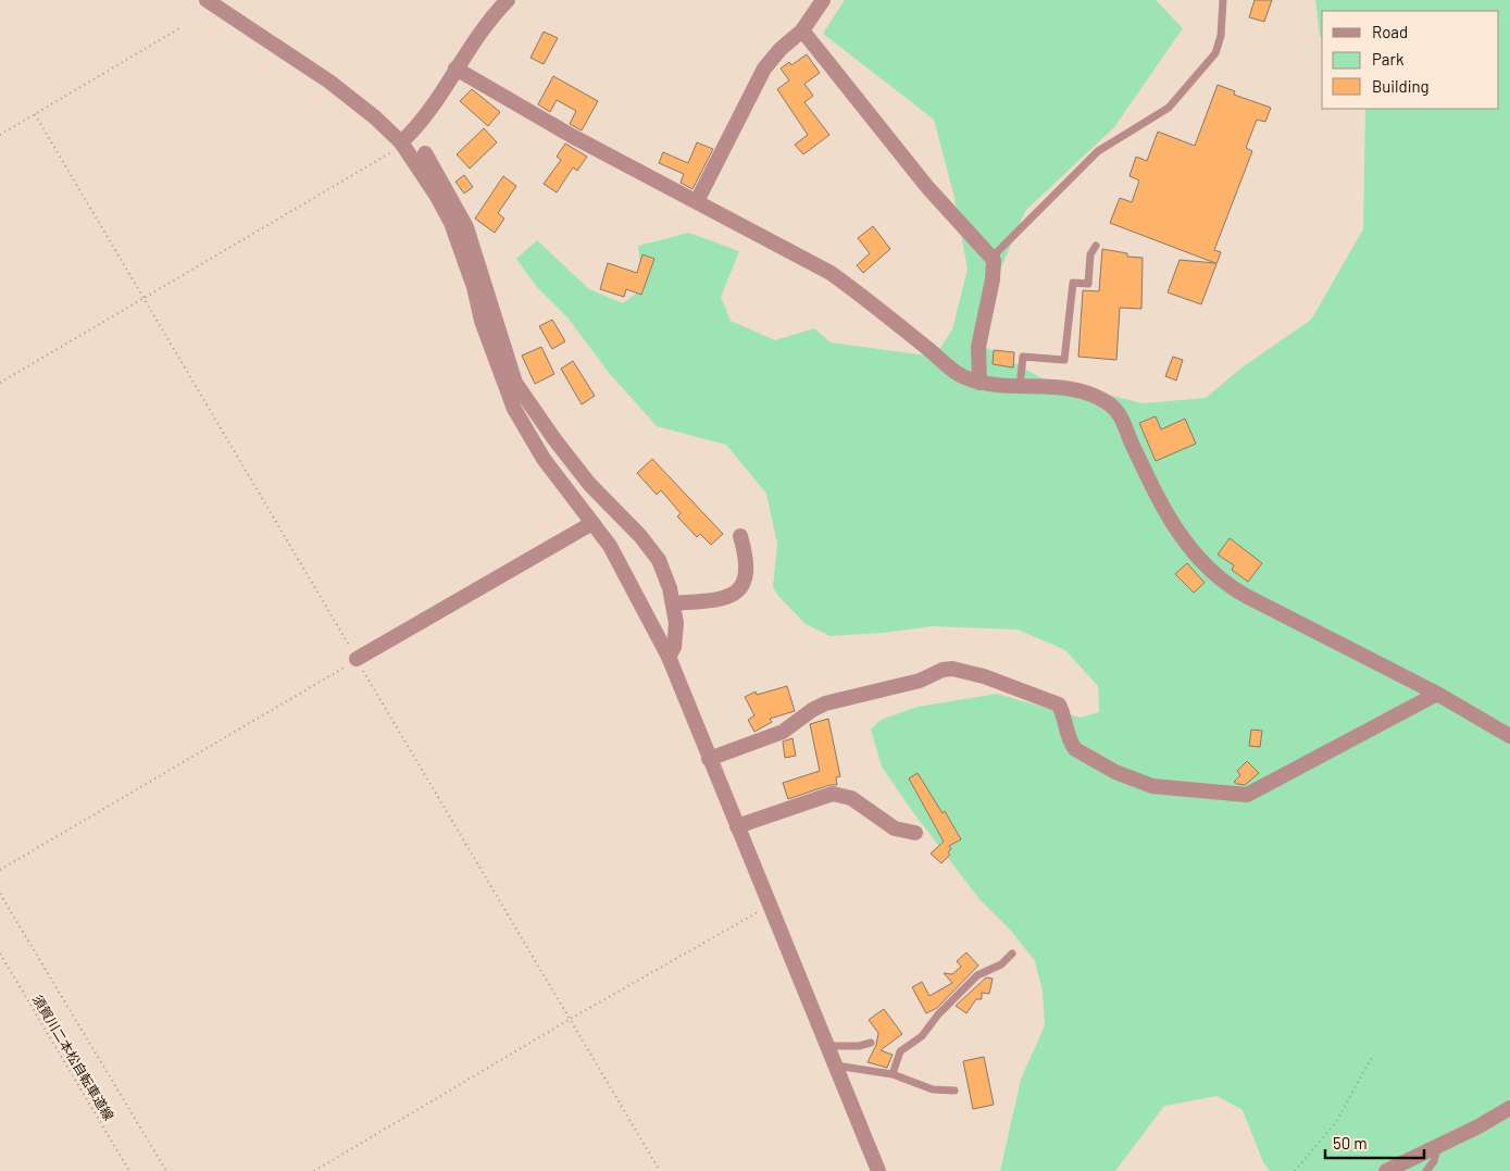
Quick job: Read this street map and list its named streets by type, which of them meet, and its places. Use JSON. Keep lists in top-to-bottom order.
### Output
{
  "streets": {
    "path": ["須賀川二本松自転車道線"]
  },
  "legend": ["Road", "Park", "Building"],
  "scale_bar": "50 m"
}
